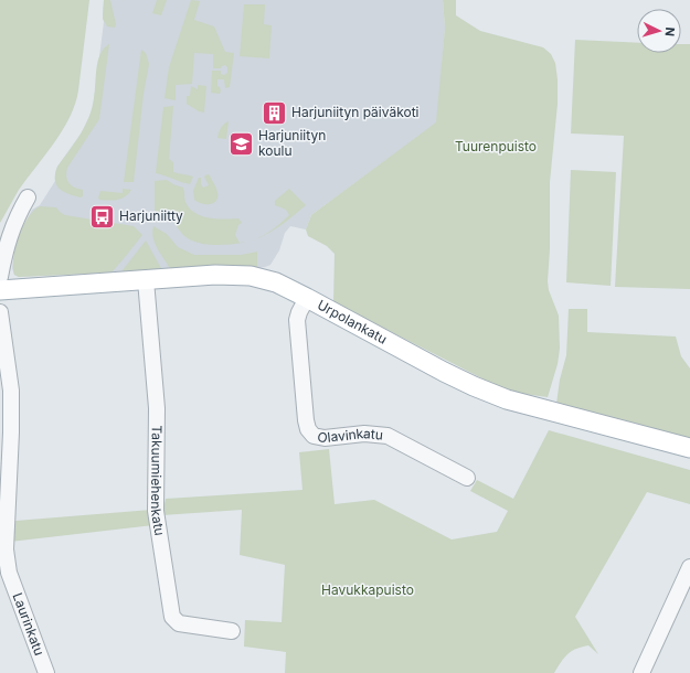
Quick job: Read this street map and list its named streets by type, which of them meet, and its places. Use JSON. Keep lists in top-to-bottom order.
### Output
{
  "streets": {
    "main road": ["Urpolankatu"],
    "street": ["Olavinkatu", "Takuumiehenkatu", "Laurinkatu"]
  },
  "crossings": [
    ["Urpolankatu", "Olavinkatu"],
    ["Urpolankatu", "Takuumiehenkatu"]
  ],
  "parks": ["Tuurenpuisto", "Havukkapuisto"],
  "places": {
    "building": ["Harjuniityn päiväkoti"],
    "school or university": ["Harjuniityn koulu"],
    "bus stop": ["Harjuniitty"]
  },
  "north": "right"
}
